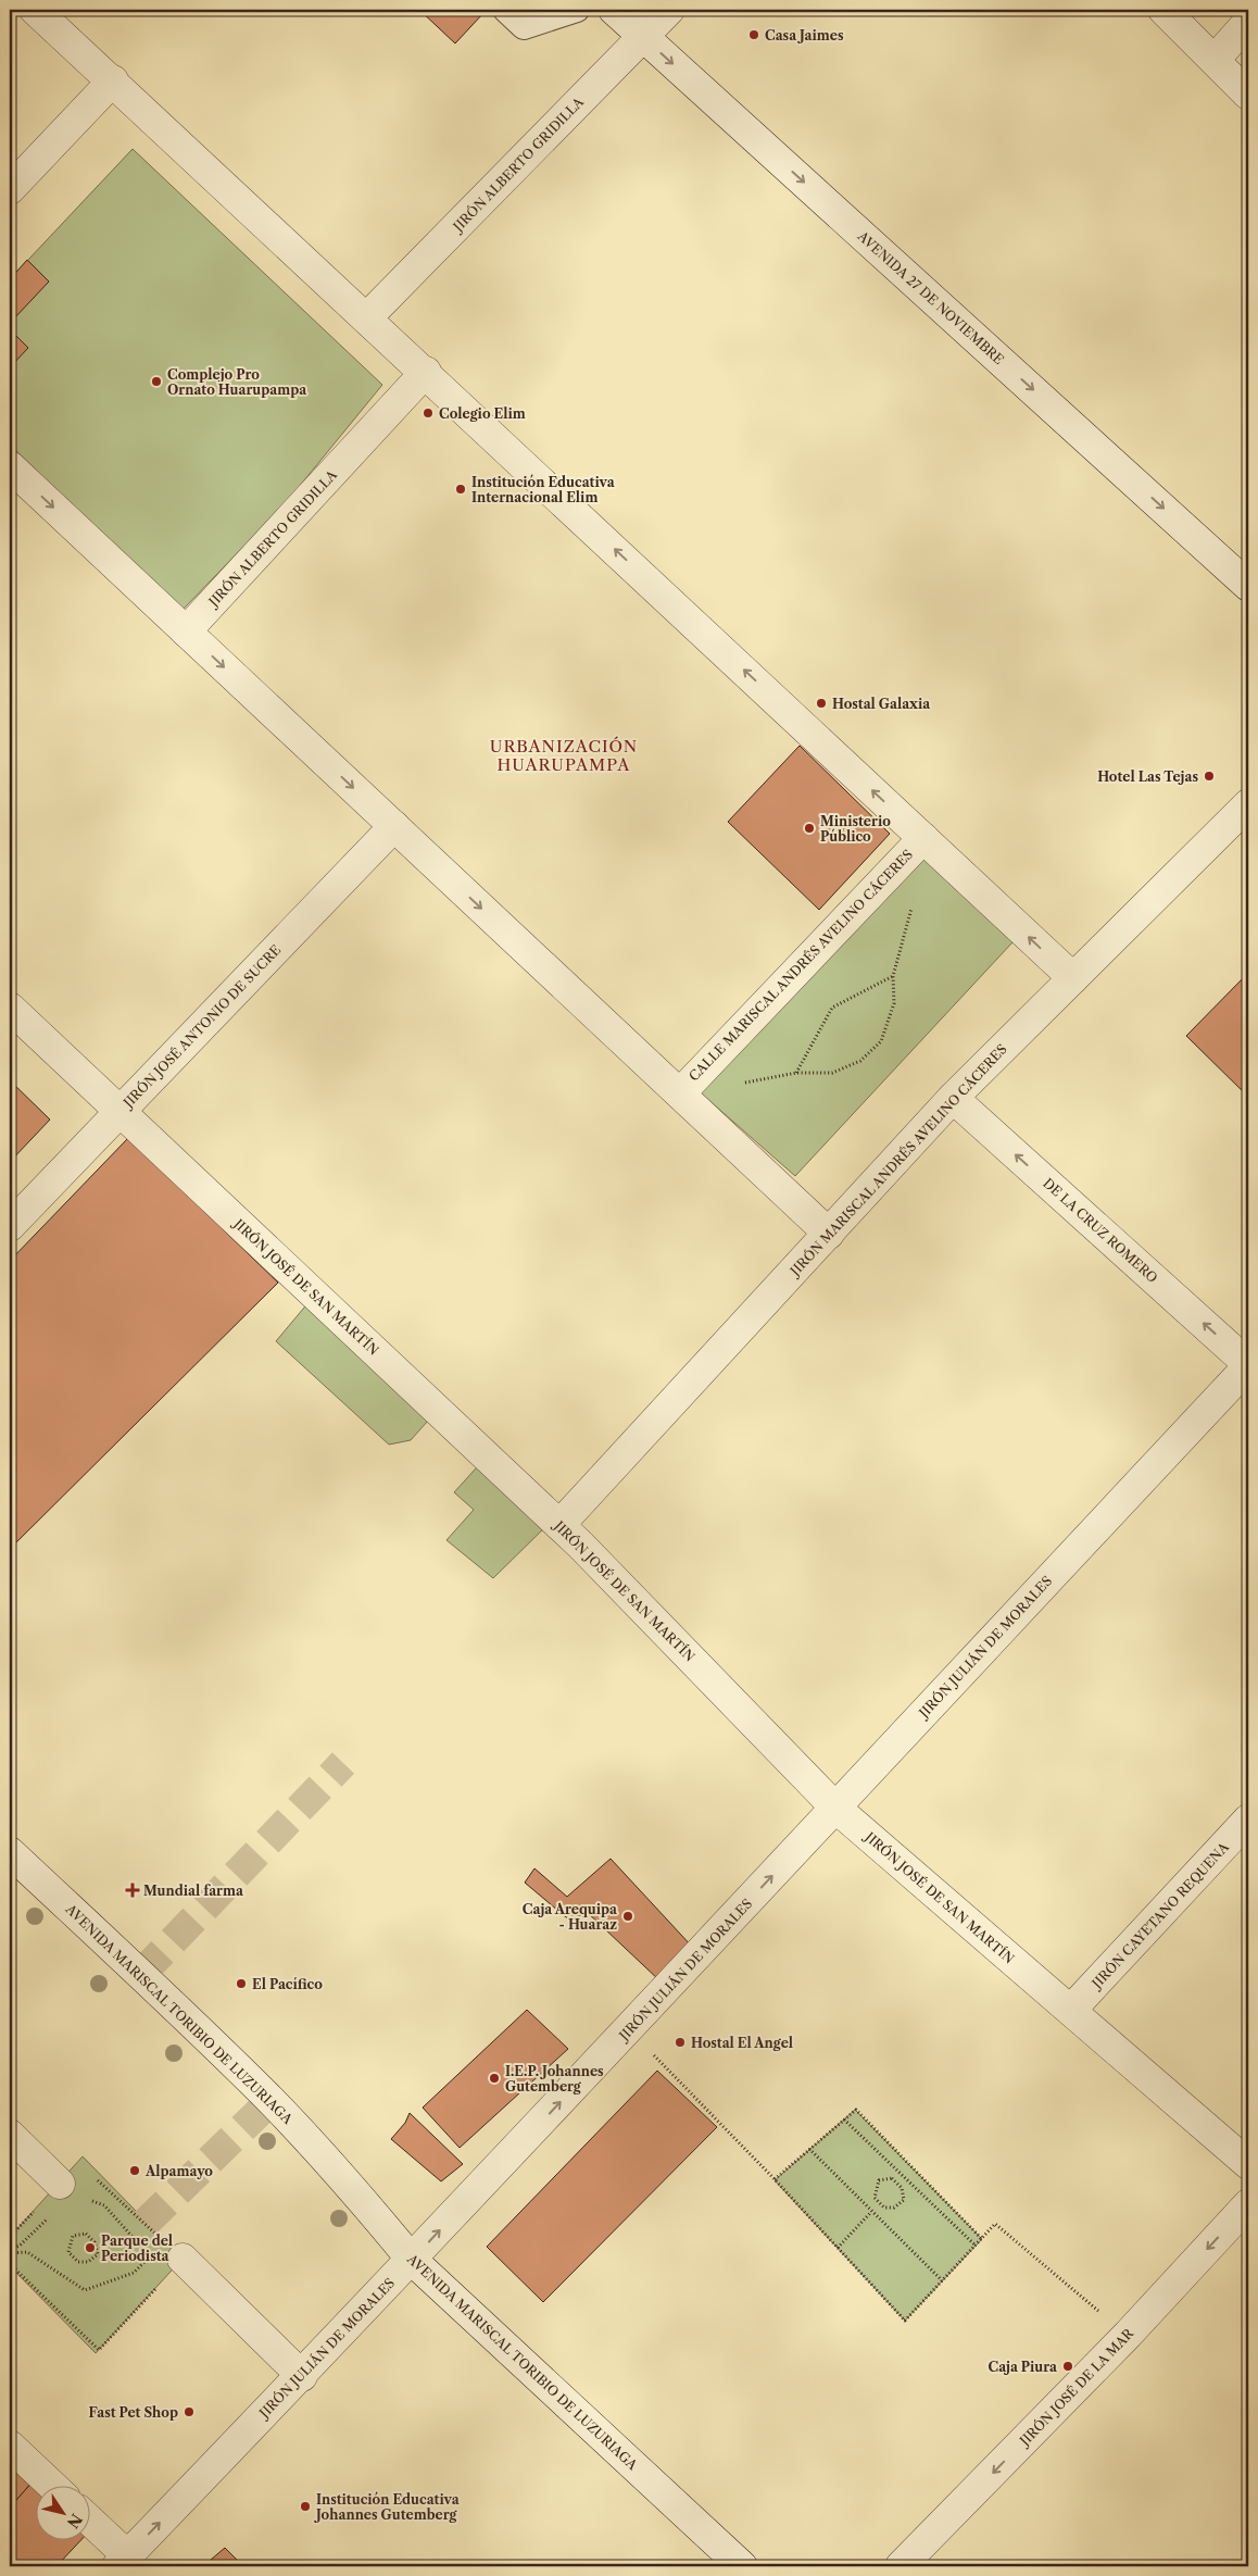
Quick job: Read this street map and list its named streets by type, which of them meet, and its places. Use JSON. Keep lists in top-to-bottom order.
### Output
{
  "streets": {
    "street": [
      "JIRÓN ALBERTO GRIDILLA",
      "AVENIDA 27 DE NOVIEMBRE",
      "CALLE MARISCAL ANDRÉS AVELINO CÁCERES",
      "JIRÓN JOSÉ ANTONIO DE SUCRE",
      "JIRÓN MARISCAL ANDRÉS AVELINO CÁCERES",
      "DE LA CRUZ ROMERO",
      "JIRÓN JOSÉ DE SAN MARTÍN",
      "JIRÓN JULIÁN DE MORALES",
      "JIRÓN CAYETANO REQUENA",
      "AVENIDA MARISCAL TORIBIO DE LUZURIAGA",
      "JIRÓN JOSÉ DE LA MAR"
    ]
  },
  "crossings": [
    ["JIRÓN ALBERTO GRIDILLA", "AVENIDA 27 DE NOVIEMBRE"],
    ["JIRÓN JOSÉ ANTONIO DE SUCRE", "JIRÓN JOSÉ DE SAN MARTÍN"],
    ["JIRÓN MARISCAL ANDRÉS AVELINO CÁCERES", "DE LA CRUZ ROMERO"],
    ["JIRÓN MARISCAL ANDRÉS AVELINO CÁCERES", "JIRÓN JOSÉ DE SAN MARTÍN"],
    ["DE LA CRUZ ROMERO", "JIRÓN JULIÁN DE MORALES"],
    ["JIRÓN JOSÉ DE SAN MARTÍN", "JIRÓN JULIÁN DE MORALES"],
    ["JIRÓN JOSÉ DE SAN MARTÍN", "JIRÓN CAYETANO REQUENA"],
    ["JIRÓN JULIÁN DE MORALES", "AVENIDA MARISCAL TORIBIO DE LUZURIAGA"]
  ],
  "one_way": [
    "AVENIDA 27 DE NOVIEMBRE",
    "DE LA CRUZ ROMERO",
    "JIRÓN JULIÁN DE MORALES",
    "JIRÓN JOSÉ DE LA MAR"
  ],
  "districts": ["URBANIZACIÓN HUARUPAMPA"],
  "places": {
    "other": [
      "Casa Jaimes",
      "Complejo Pro Ornato Huarupampa",
      "Colegio Elim",
      "Institución Educativa Internacional Elim",
      "Hostal Galaxia",
      "Hotel Las Tejas",
      "Ministerio Público",
      "Caja Arequipa - Huaraz",
      "El Pacífico",
      "Hostal El Angel",
      "I.E.P. Johannes Gutemberg",
      "Alpamayo",
      "Parque del Periodista",
      "Caja Piura",
      "Fast Pet Shop",
      "Institución Educativa Johannes Gutemberg"
    ],
    "health": ["Mundial farma"]
  },
  "north": "bottom right"
}
